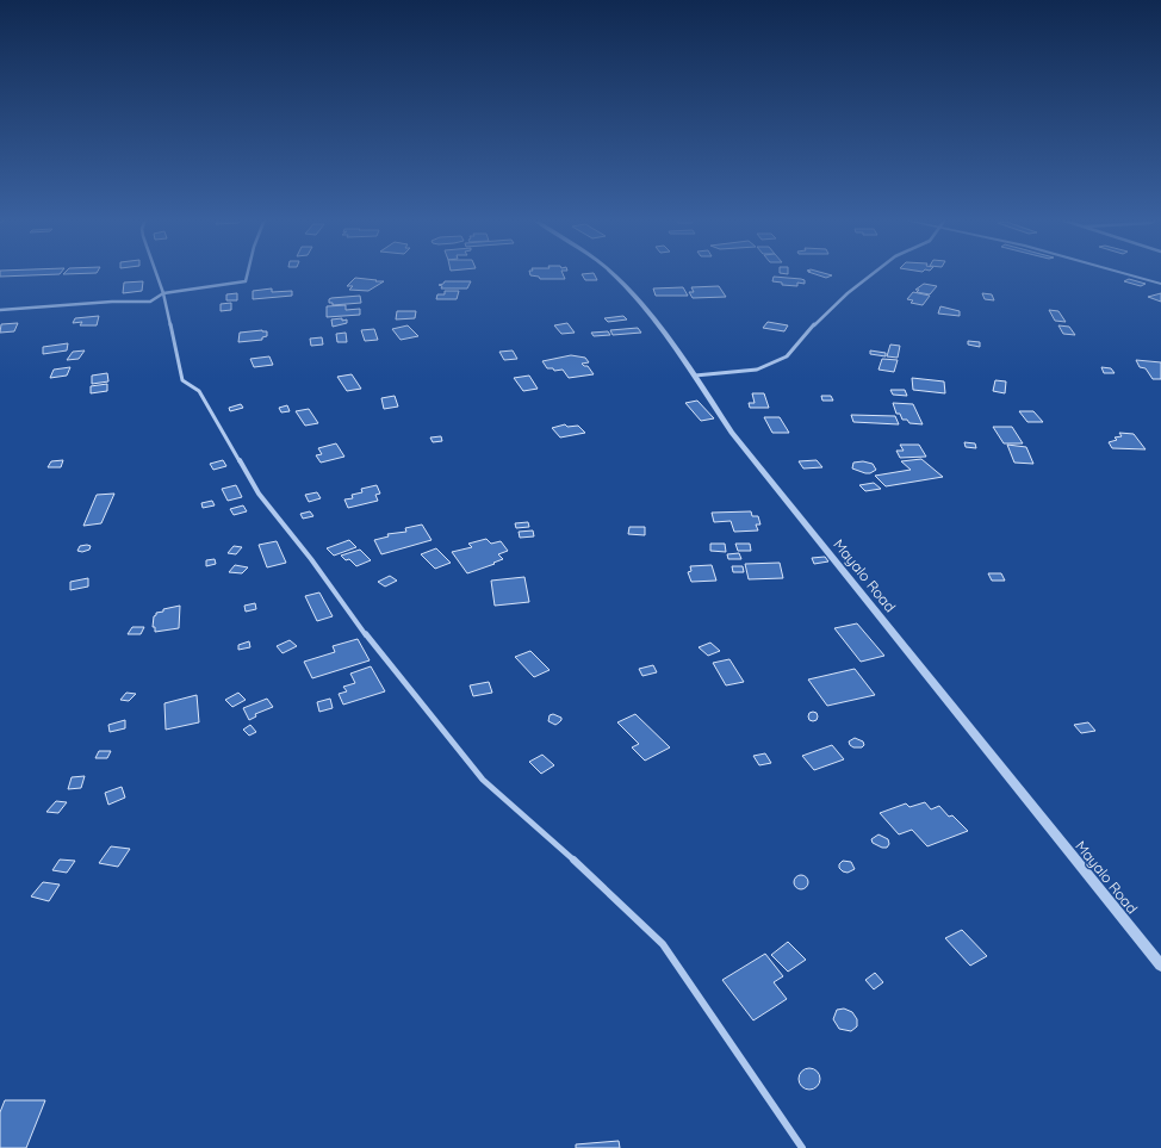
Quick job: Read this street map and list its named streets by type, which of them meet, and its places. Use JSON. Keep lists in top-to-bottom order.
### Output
{
  "streets": {
    "street": ["Mayalo Road"]
  }
}
